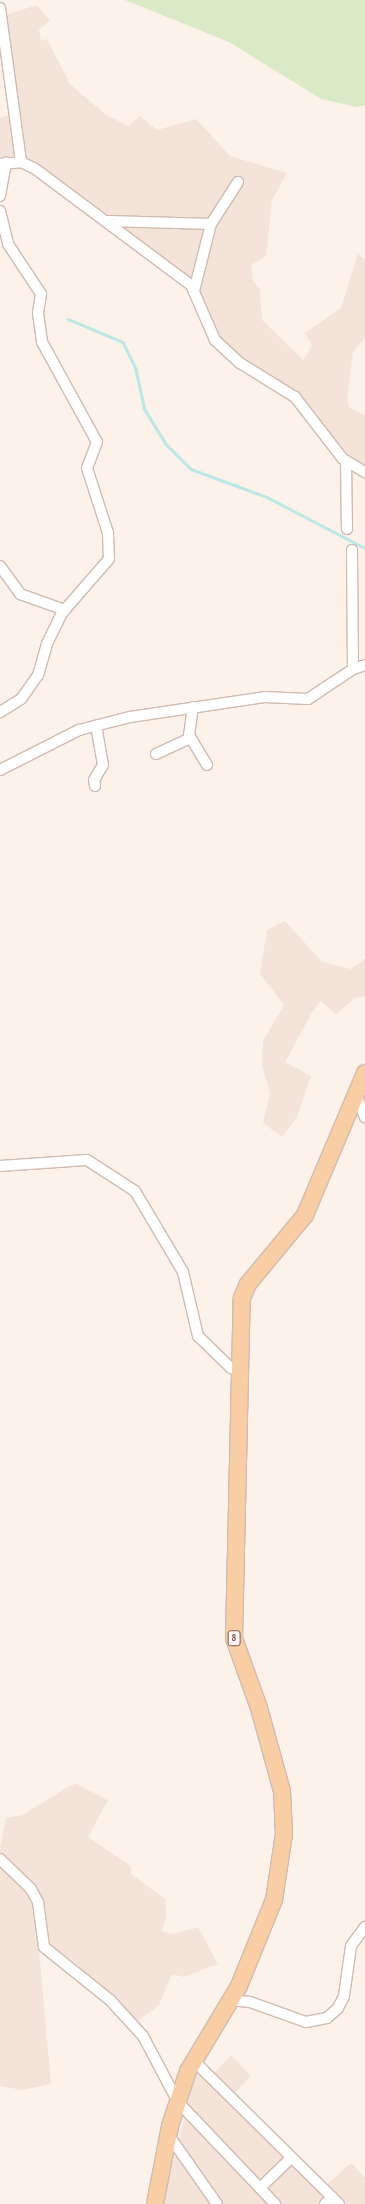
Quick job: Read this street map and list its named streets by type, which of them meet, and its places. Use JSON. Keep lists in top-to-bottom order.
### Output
{
  "streets": {
    "main road": ["8"]
  }
}
